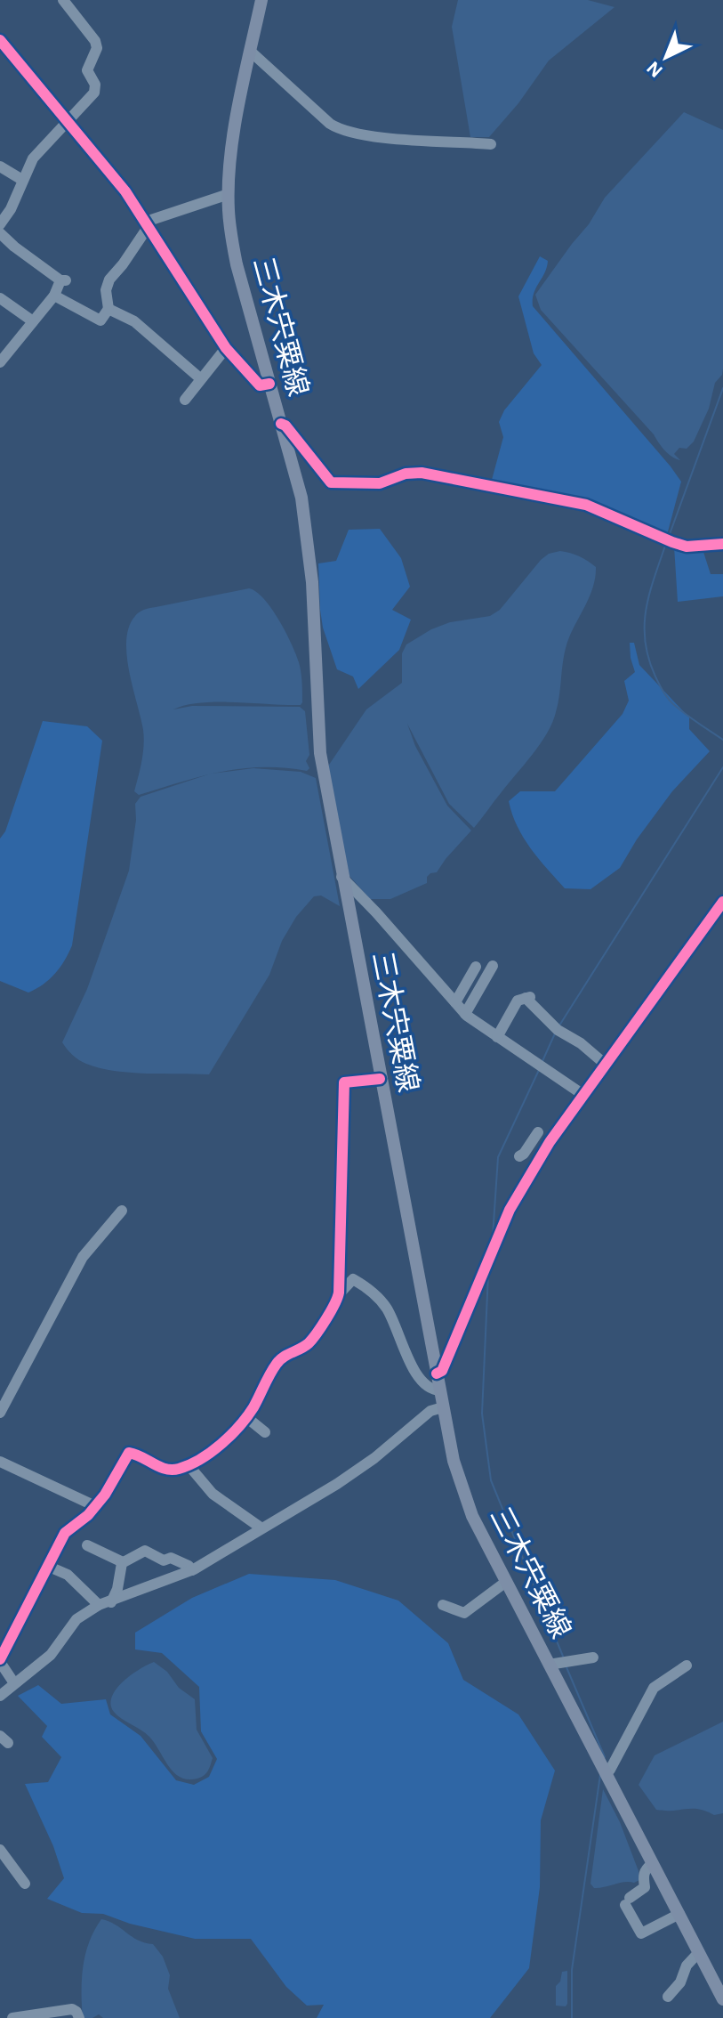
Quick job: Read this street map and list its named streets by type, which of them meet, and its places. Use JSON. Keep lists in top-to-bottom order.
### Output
{
  "streets": {
    "main road": ["三木宍粟線"]
  },
  "north": "bottom left"
}
